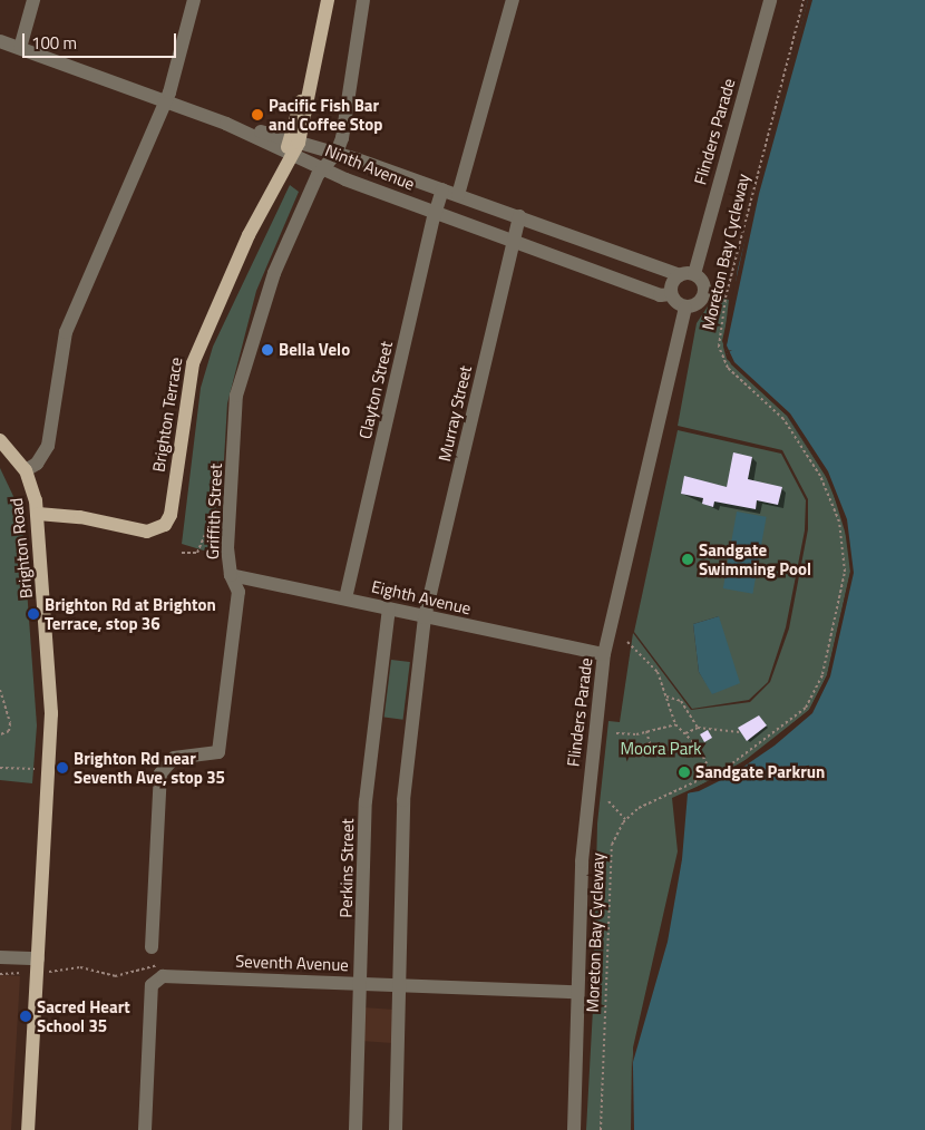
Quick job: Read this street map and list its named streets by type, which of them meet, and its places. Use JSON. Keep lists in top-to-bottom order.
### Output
{
  "streets": {
    "main road": ["Brighton Terrace", "Brighton Road"],
    "street": [
      "Flinders Parade",
      "Ninth Avenue",
      "Clayton Street",
      "Murray Street",
      "Griffith Street",
      "Eighth Avenue",
      "Perkins Street",
      "Seventh Avenue"
    ],
    "path": ["Moreton Bay Cycleway"]
  },
  "crossings": [
    ["Flinders Parade", "Ninth Avenue"],
    ["Flinders Parade", "Eighth Avenue"],
    ["Flinders Parade", "Seventh Avenue"],
    ["Ninth Avenue", "Clayton Street"],
    ["Ninth Avenue", "Murray Street"],
    ["Ninth Avenue", "Brighton Terrace"],
    ["Ninth Avenue", "Griffith Street"],
    ["Clayton Street", "Eighth Avenue"],
    ["Murray Street", "Eighth Avenue"],
    ["Brighton Terrace", "Brighton Road"],
    ["Griffith Street", "Eighth Avenue"],
    ["Eighth Avenue", "Perkins Street"],
    ["Perkins Street", "Seventh Avenue"]
  ],
  "parks": ["Moora Park"],
  "places": [
    "Pacific Fish Bar and Coffee Stop",
    "Bella Velo",
    "Sandgate Swimming Pool",
    "Brighton Rd at Brighton Terrace, stop 36",
    "Brighton Rd near Seventh Ave, stop 35",
    "Sandgate Parkrun",
    "Sacred Heart School 35"
  ],
  "scale_bar": "100 m"
}
